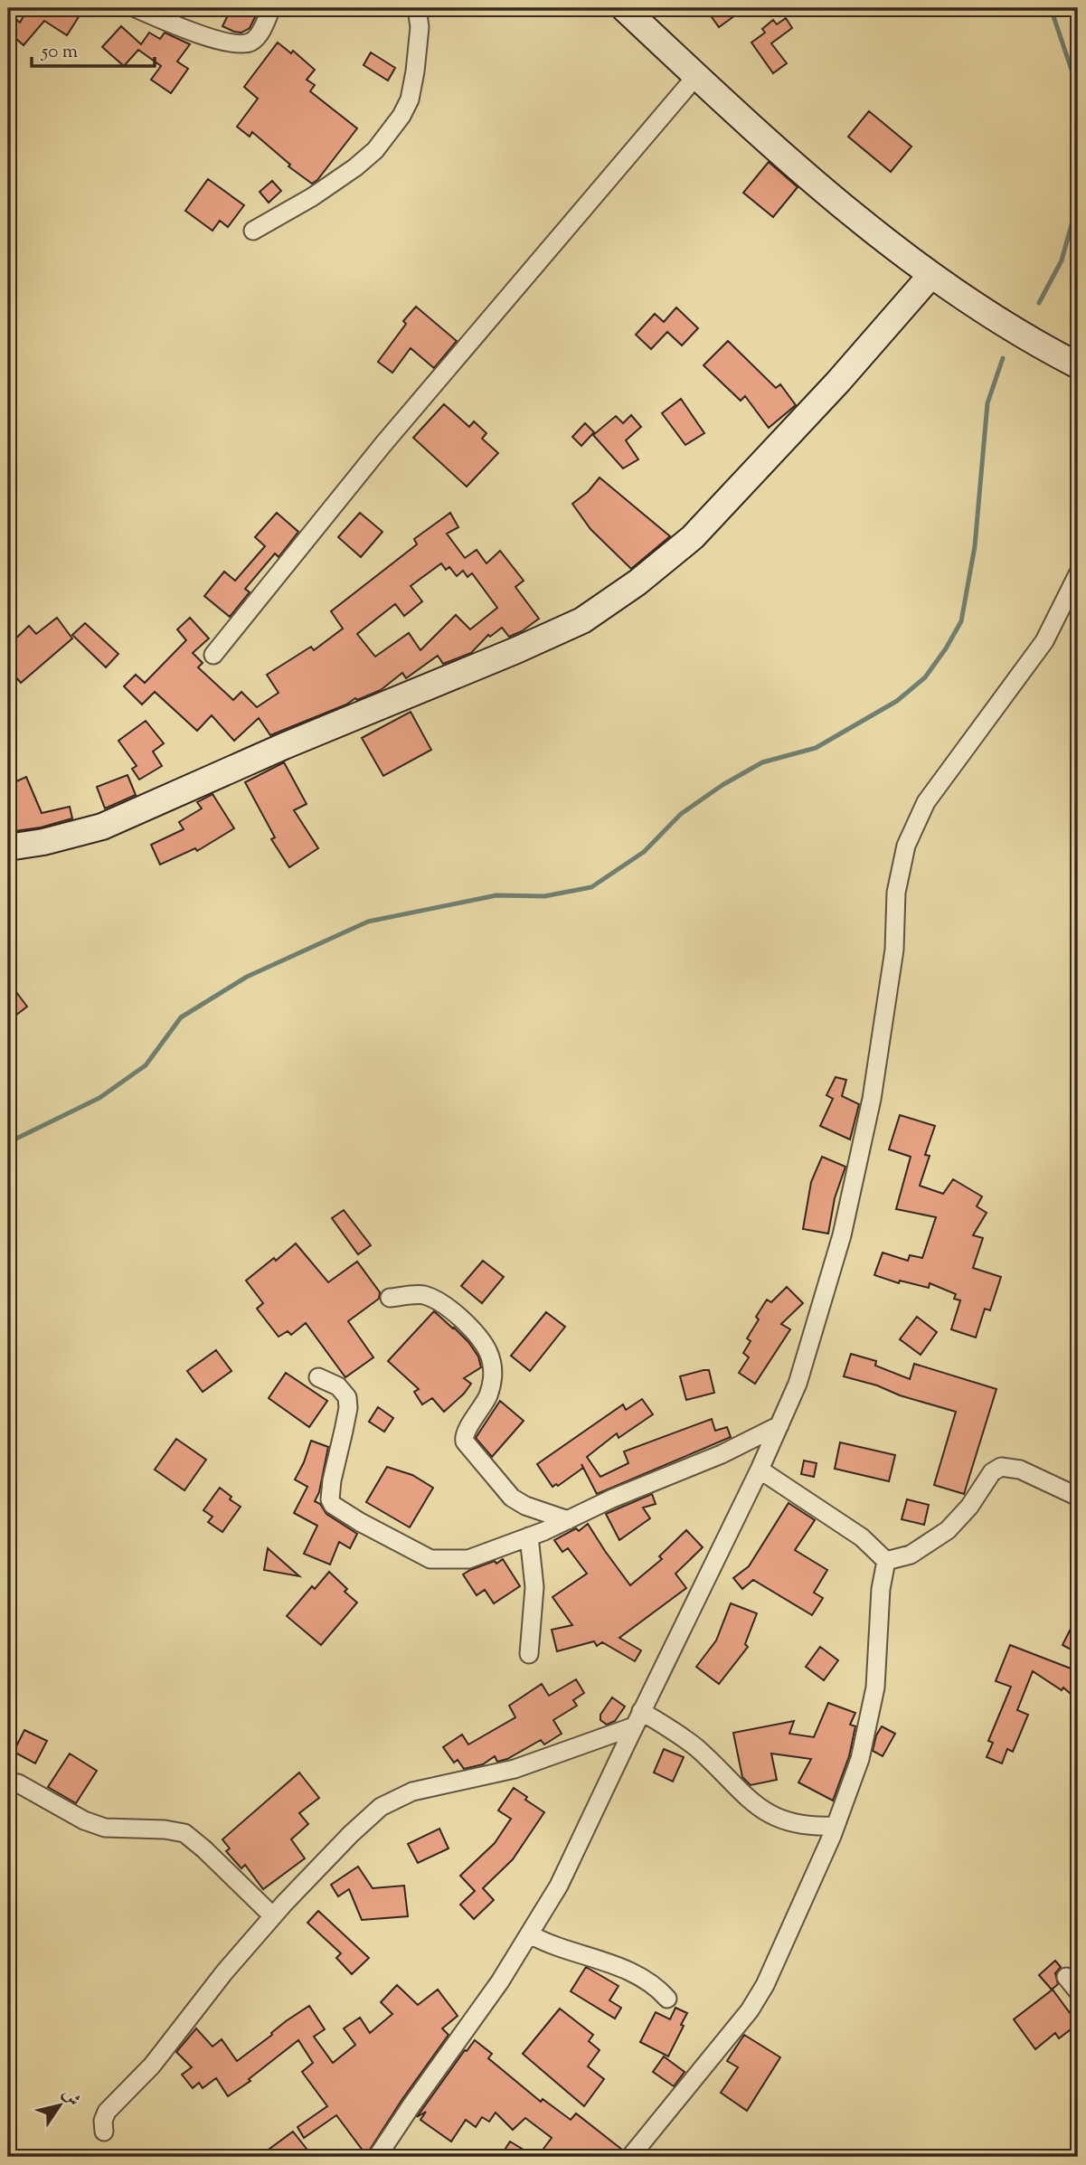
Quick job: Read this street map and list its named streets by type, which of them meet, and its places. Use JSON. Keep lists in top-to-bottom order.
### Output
{
  "scale_bar": "50 m",
  "north": "top right"
}
